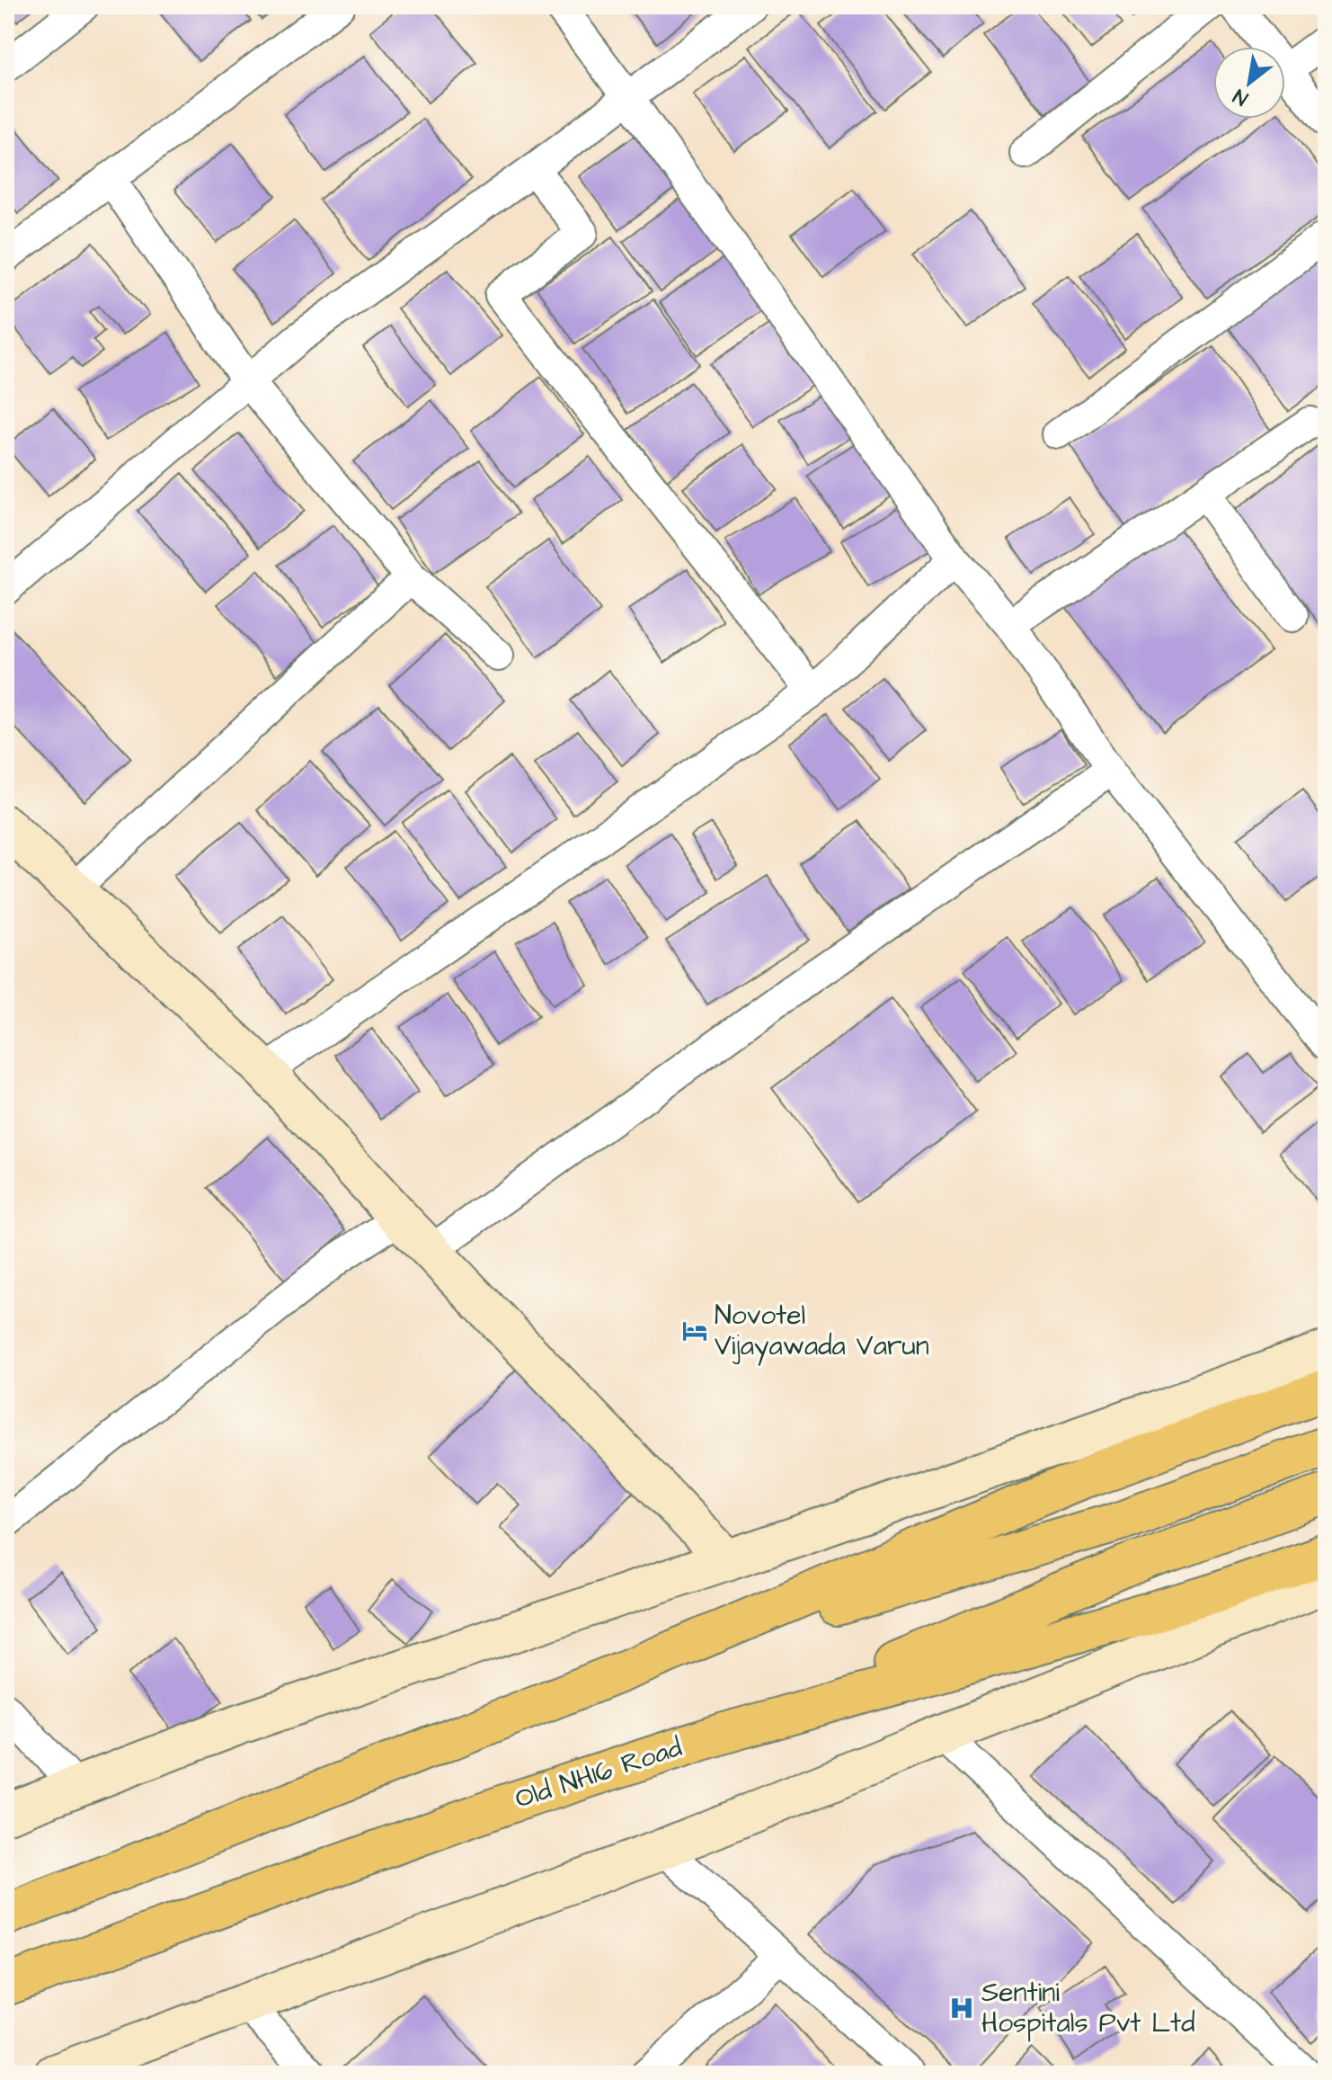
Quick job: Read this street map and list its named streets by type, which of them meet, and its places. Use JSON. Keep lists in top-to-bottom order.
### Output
{
  "streets": {
    "main road": ["Old NH16 Road"]
  },
  "places": {
    "hotel": ["Novotel Vijayawada Varun"],
    "hospital": ["Sentini Hospitals Pvt Ltd"]
  },
  "north": "bottom left"
}
